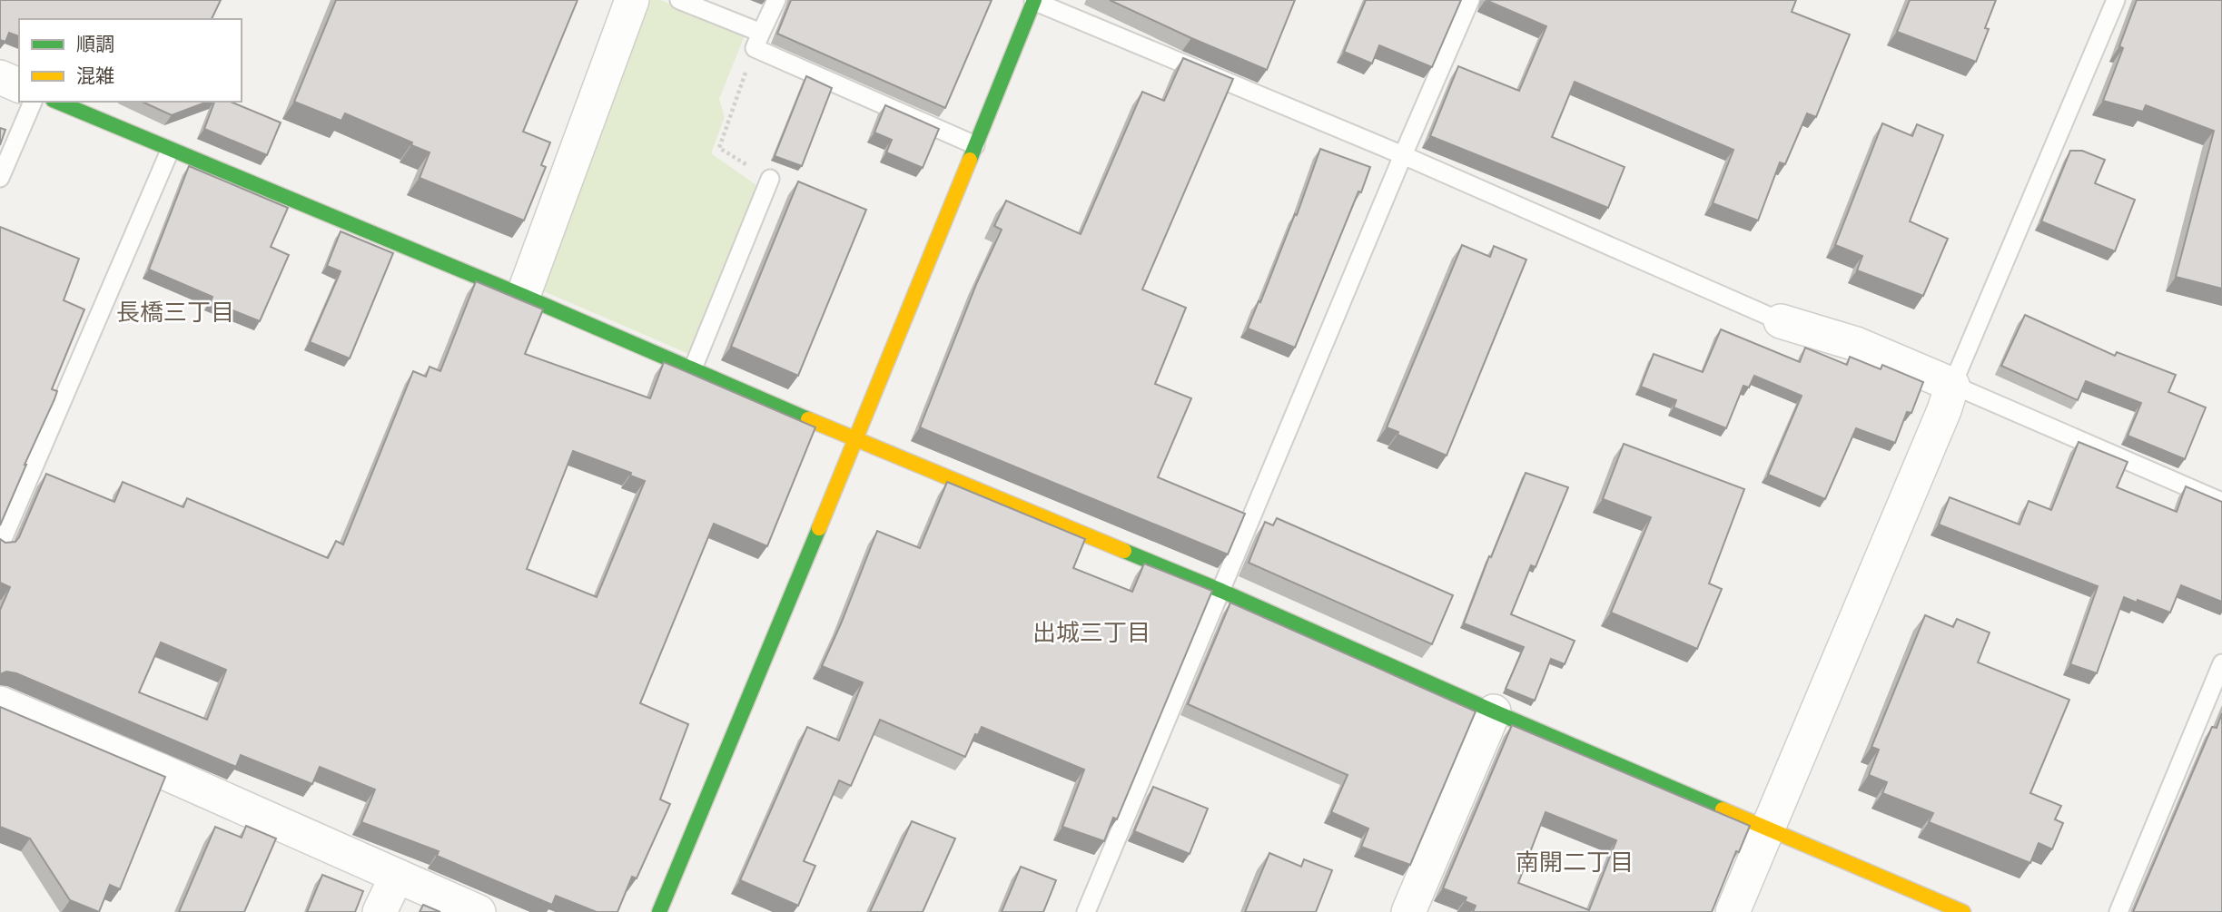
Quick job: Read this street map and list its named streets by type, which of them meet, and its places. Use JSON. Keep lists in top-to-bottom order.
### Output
{
  "districts": ["長橋三丁目", "出城三丁目", "南開二丁目"],
  "legend": ["順調", "混雑"]
}
